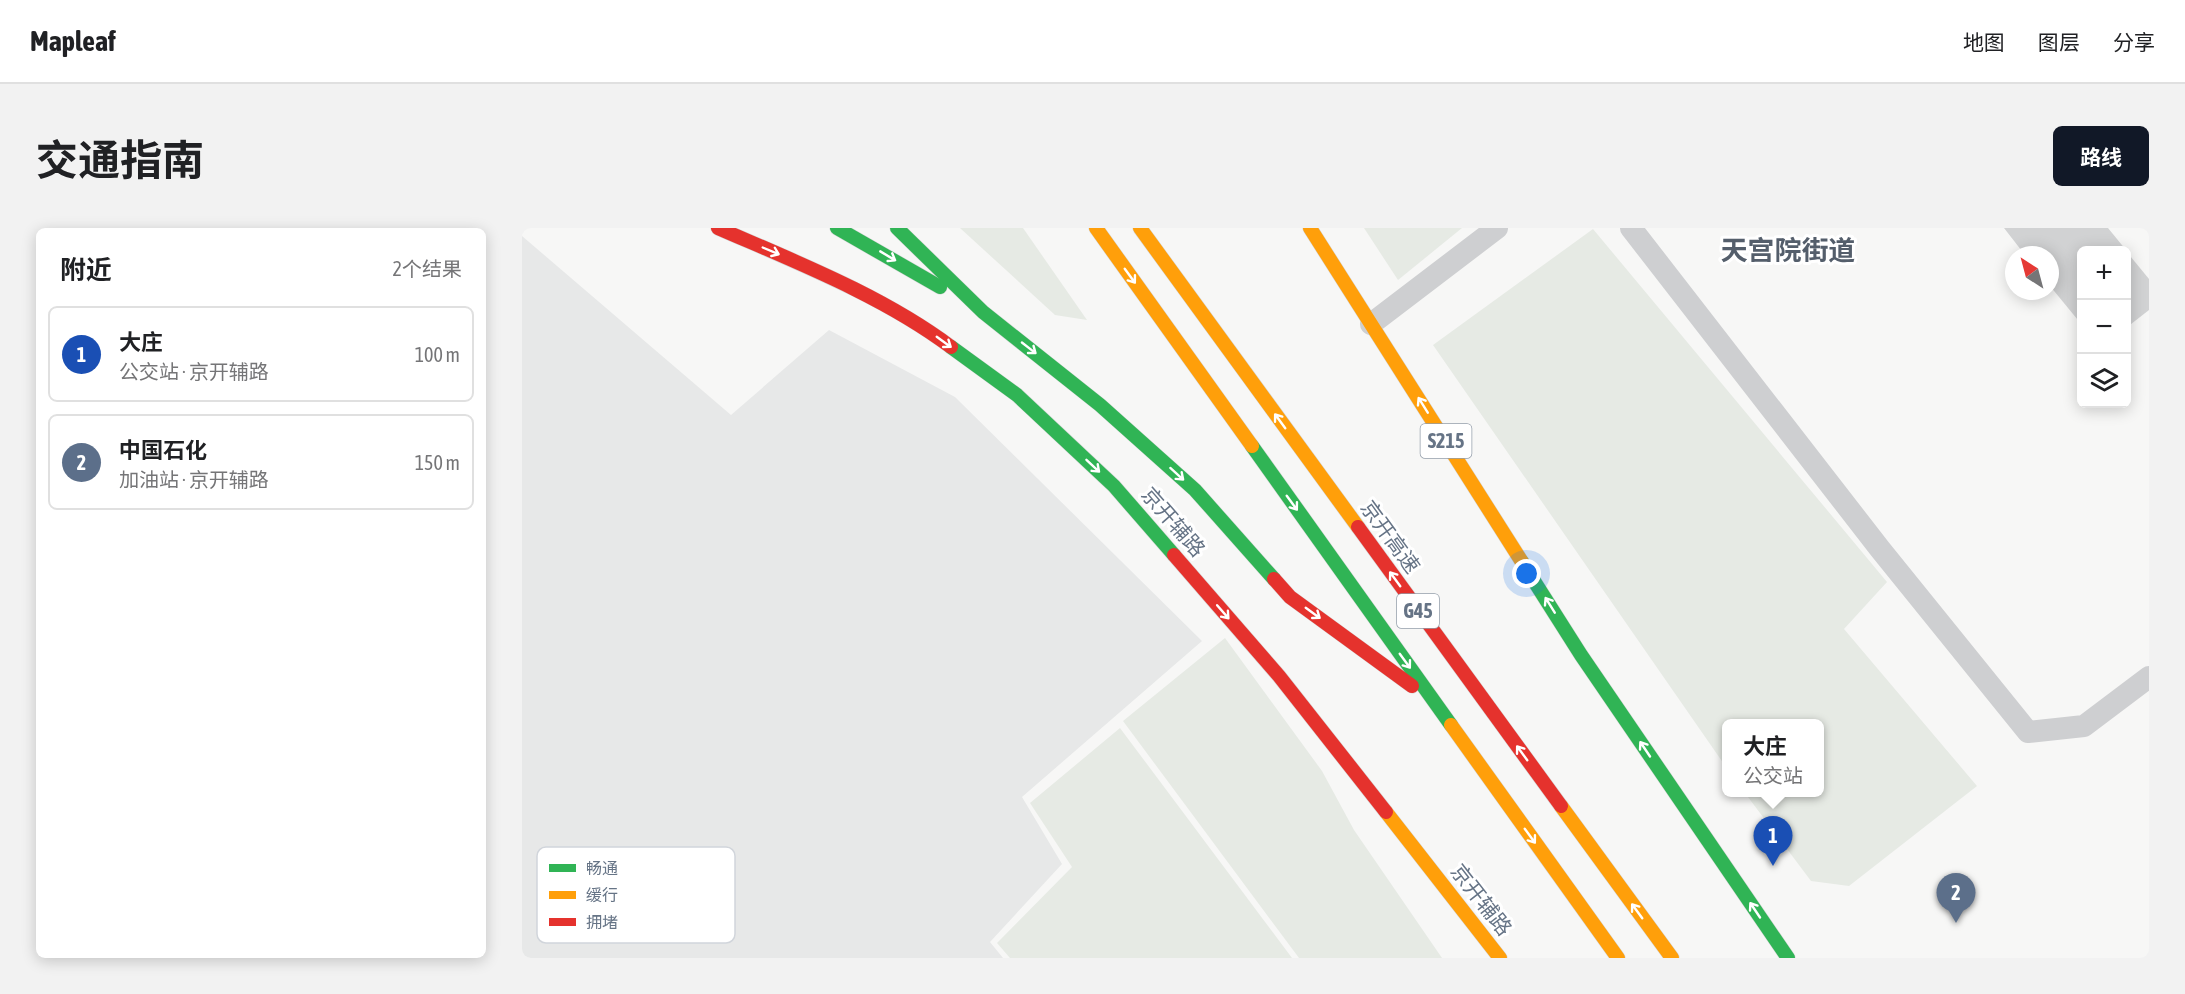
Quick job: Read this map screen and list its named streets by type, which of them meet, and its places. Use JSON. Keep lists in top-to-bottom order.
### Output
{
  "streets": {
    "main road": [
      "S215",
      "京开辅路",
      "京开高速",
      "G45"
    ]
  },
  "districts": ["天宫院街道"],
  "legend": ["畅通", "缓行", "拥堵"],
  "north": "top left",
  "page": {
    "header": "Mapleaf",
    "nav": ["地图", "图层", "分享"],
    "title": "交通指南",
    "buttons": "路线",
    "heading": ["附近", "2个结果"],
    "map_buttons": ["+", "−"],
    "list": [
      {
        "mark": "1",
        "name": "大庄",
        "note": "公交站 · 京开辅路",
        "value": "100 m"
      },
      {
        "mark": "2",
        "name": "中国石化",
        "note": "加油站 · 京开辅路",
        "value": "150 m"
      }
    ],
    "popup": ["大庄", "公交站"],
    "pins": ["1", "2"]
  }
}
